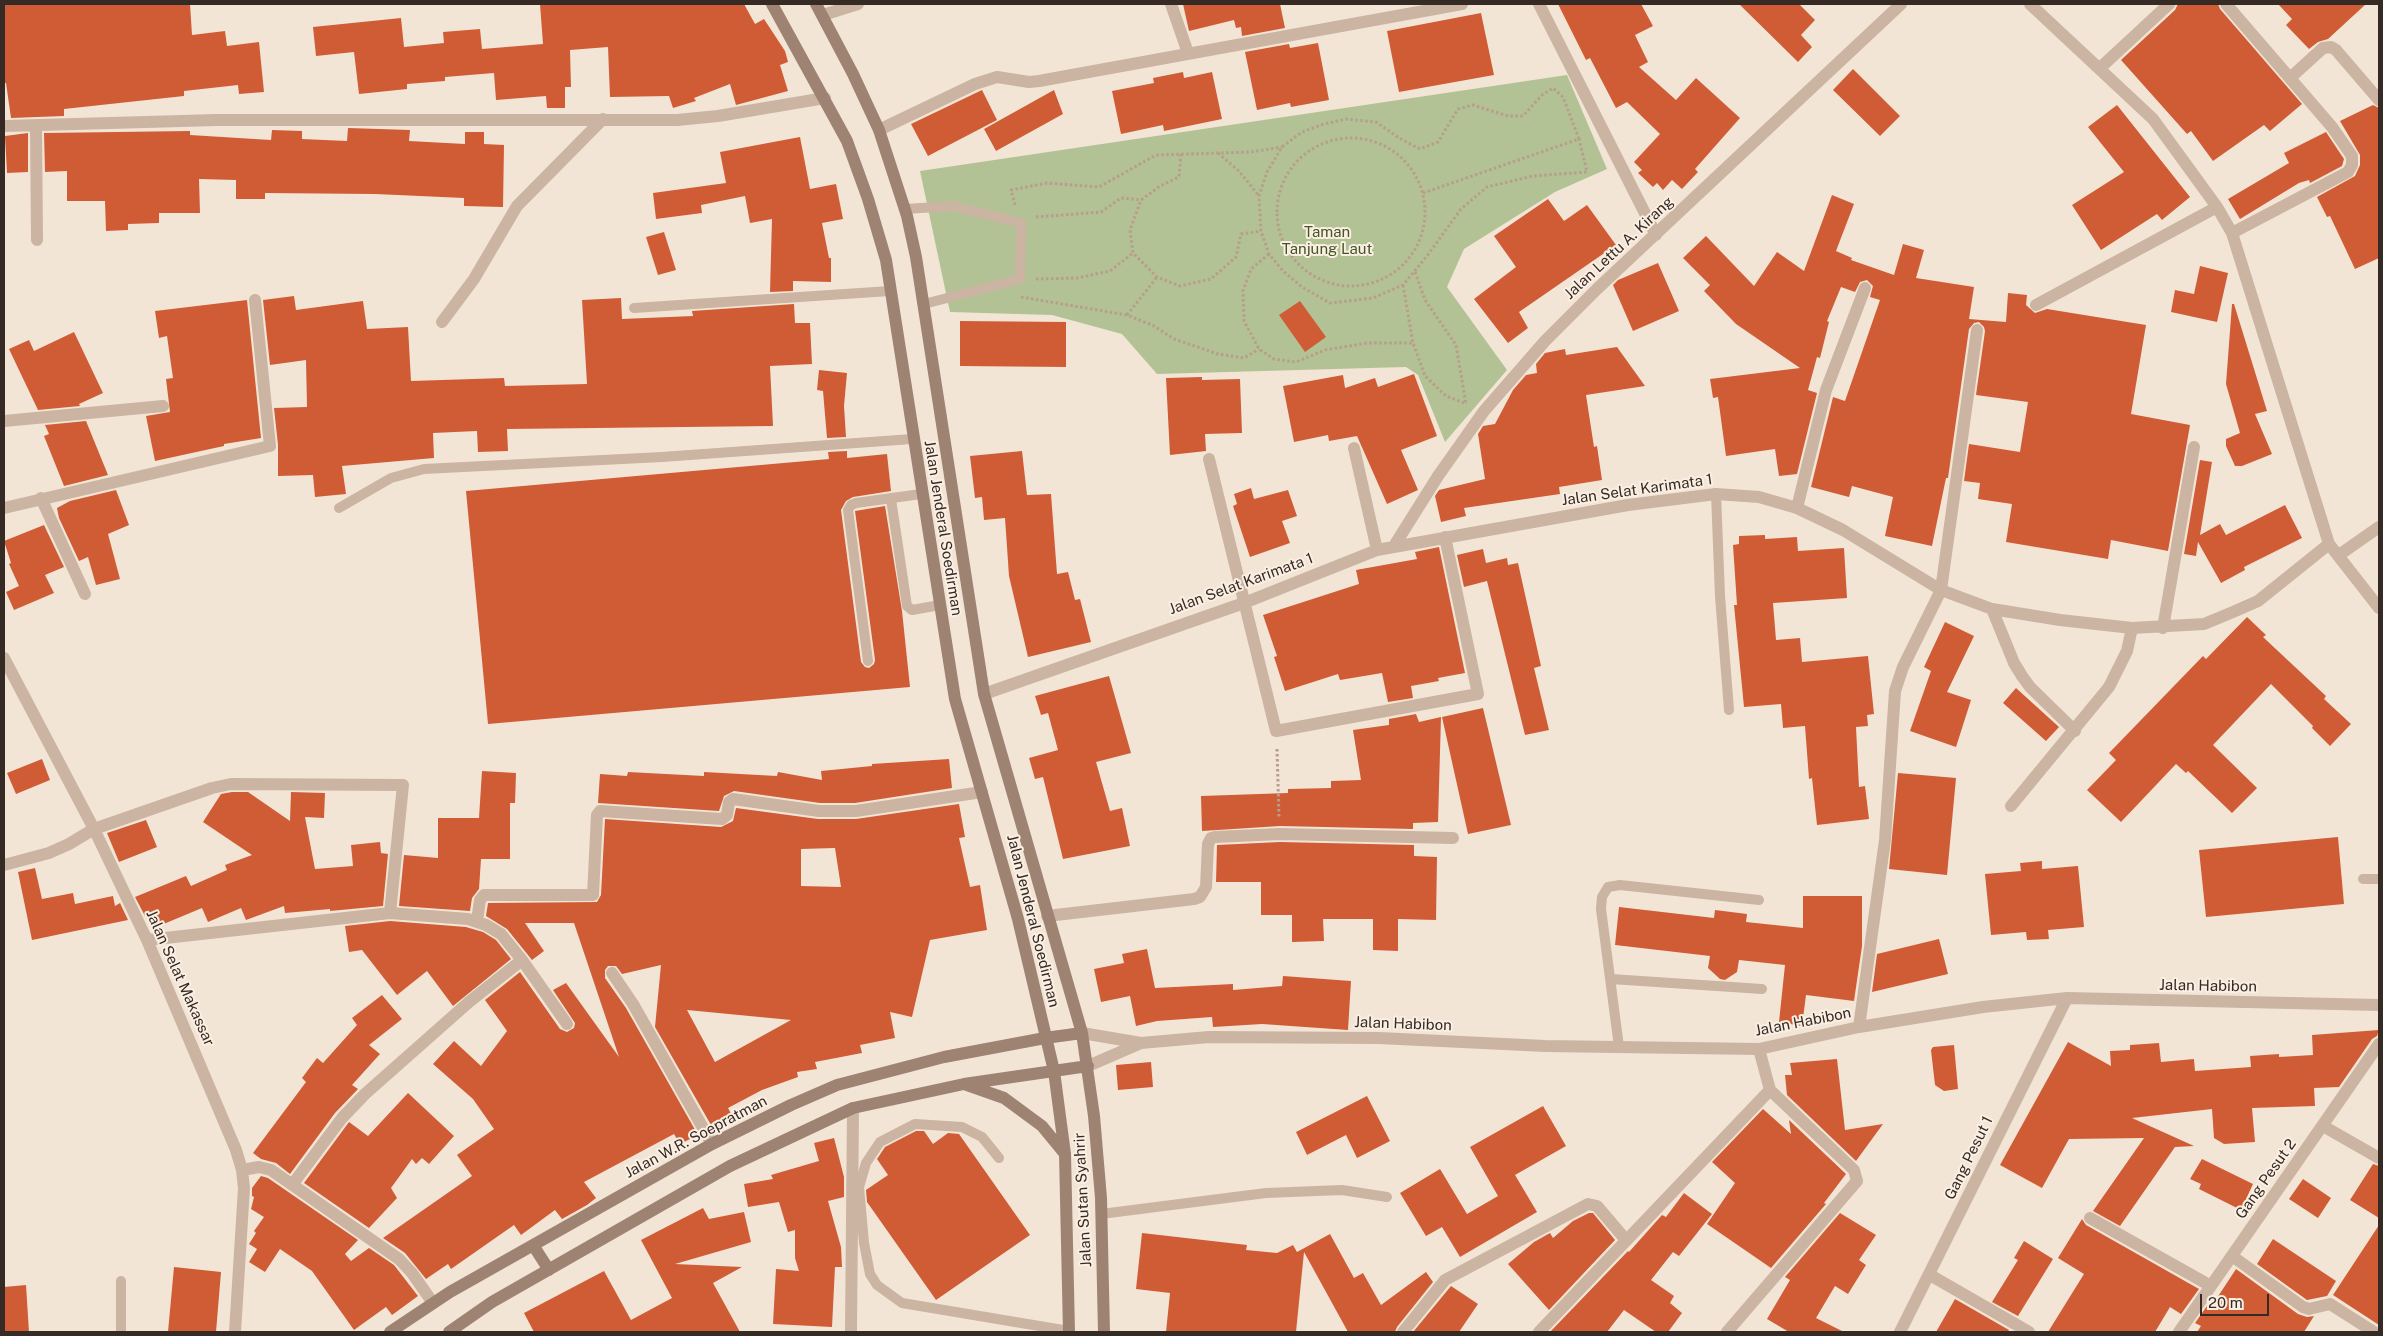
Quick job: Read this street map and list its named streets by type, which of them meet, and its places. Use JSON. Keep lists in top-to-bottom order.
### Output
{
  "streets": {
    "street": [
      "Jalan Lettu A. Kirang",
      "Jalan Selat Karimata 1",
      "Jalan Jenderal Soedirman",
      "Jalan Selat Makassar",
      "Jalan Habibon",
      "Jalan W.R. Soepratman",
      "Gang Pesut 1",
      "Gang Pesut 2",
      "Jalan Sutan Syahrir"
    ]
  },
  "crossings": [
    ["Jalan Lettu A. Kirang", "Jalan Selat Karimata 1"],
    ["Jalan Selat Karimata 1", "Jalan Jenderal Soedirman"],
    ["Jalan Jenderal Soedirman", "Jalan Habibon"],
    ["Jalan Jenderal Soedirman", "Jalan W.R. Soepratman"],
    ["Jalan Jenderal Soedirman", "Jalan Sutan Syahrir"],
    ["Jalan Habibon", "Jalan W.R. Soepratman"],
    ["Jalan Habibon", "Gang Pesut 1"],
    ["Jalan Habibon", "Jalan Sutan Syahrir"]
  ],
  "parks": ["Taman Tanjung Laut"],
  "scale_bar": "20 m"
}
